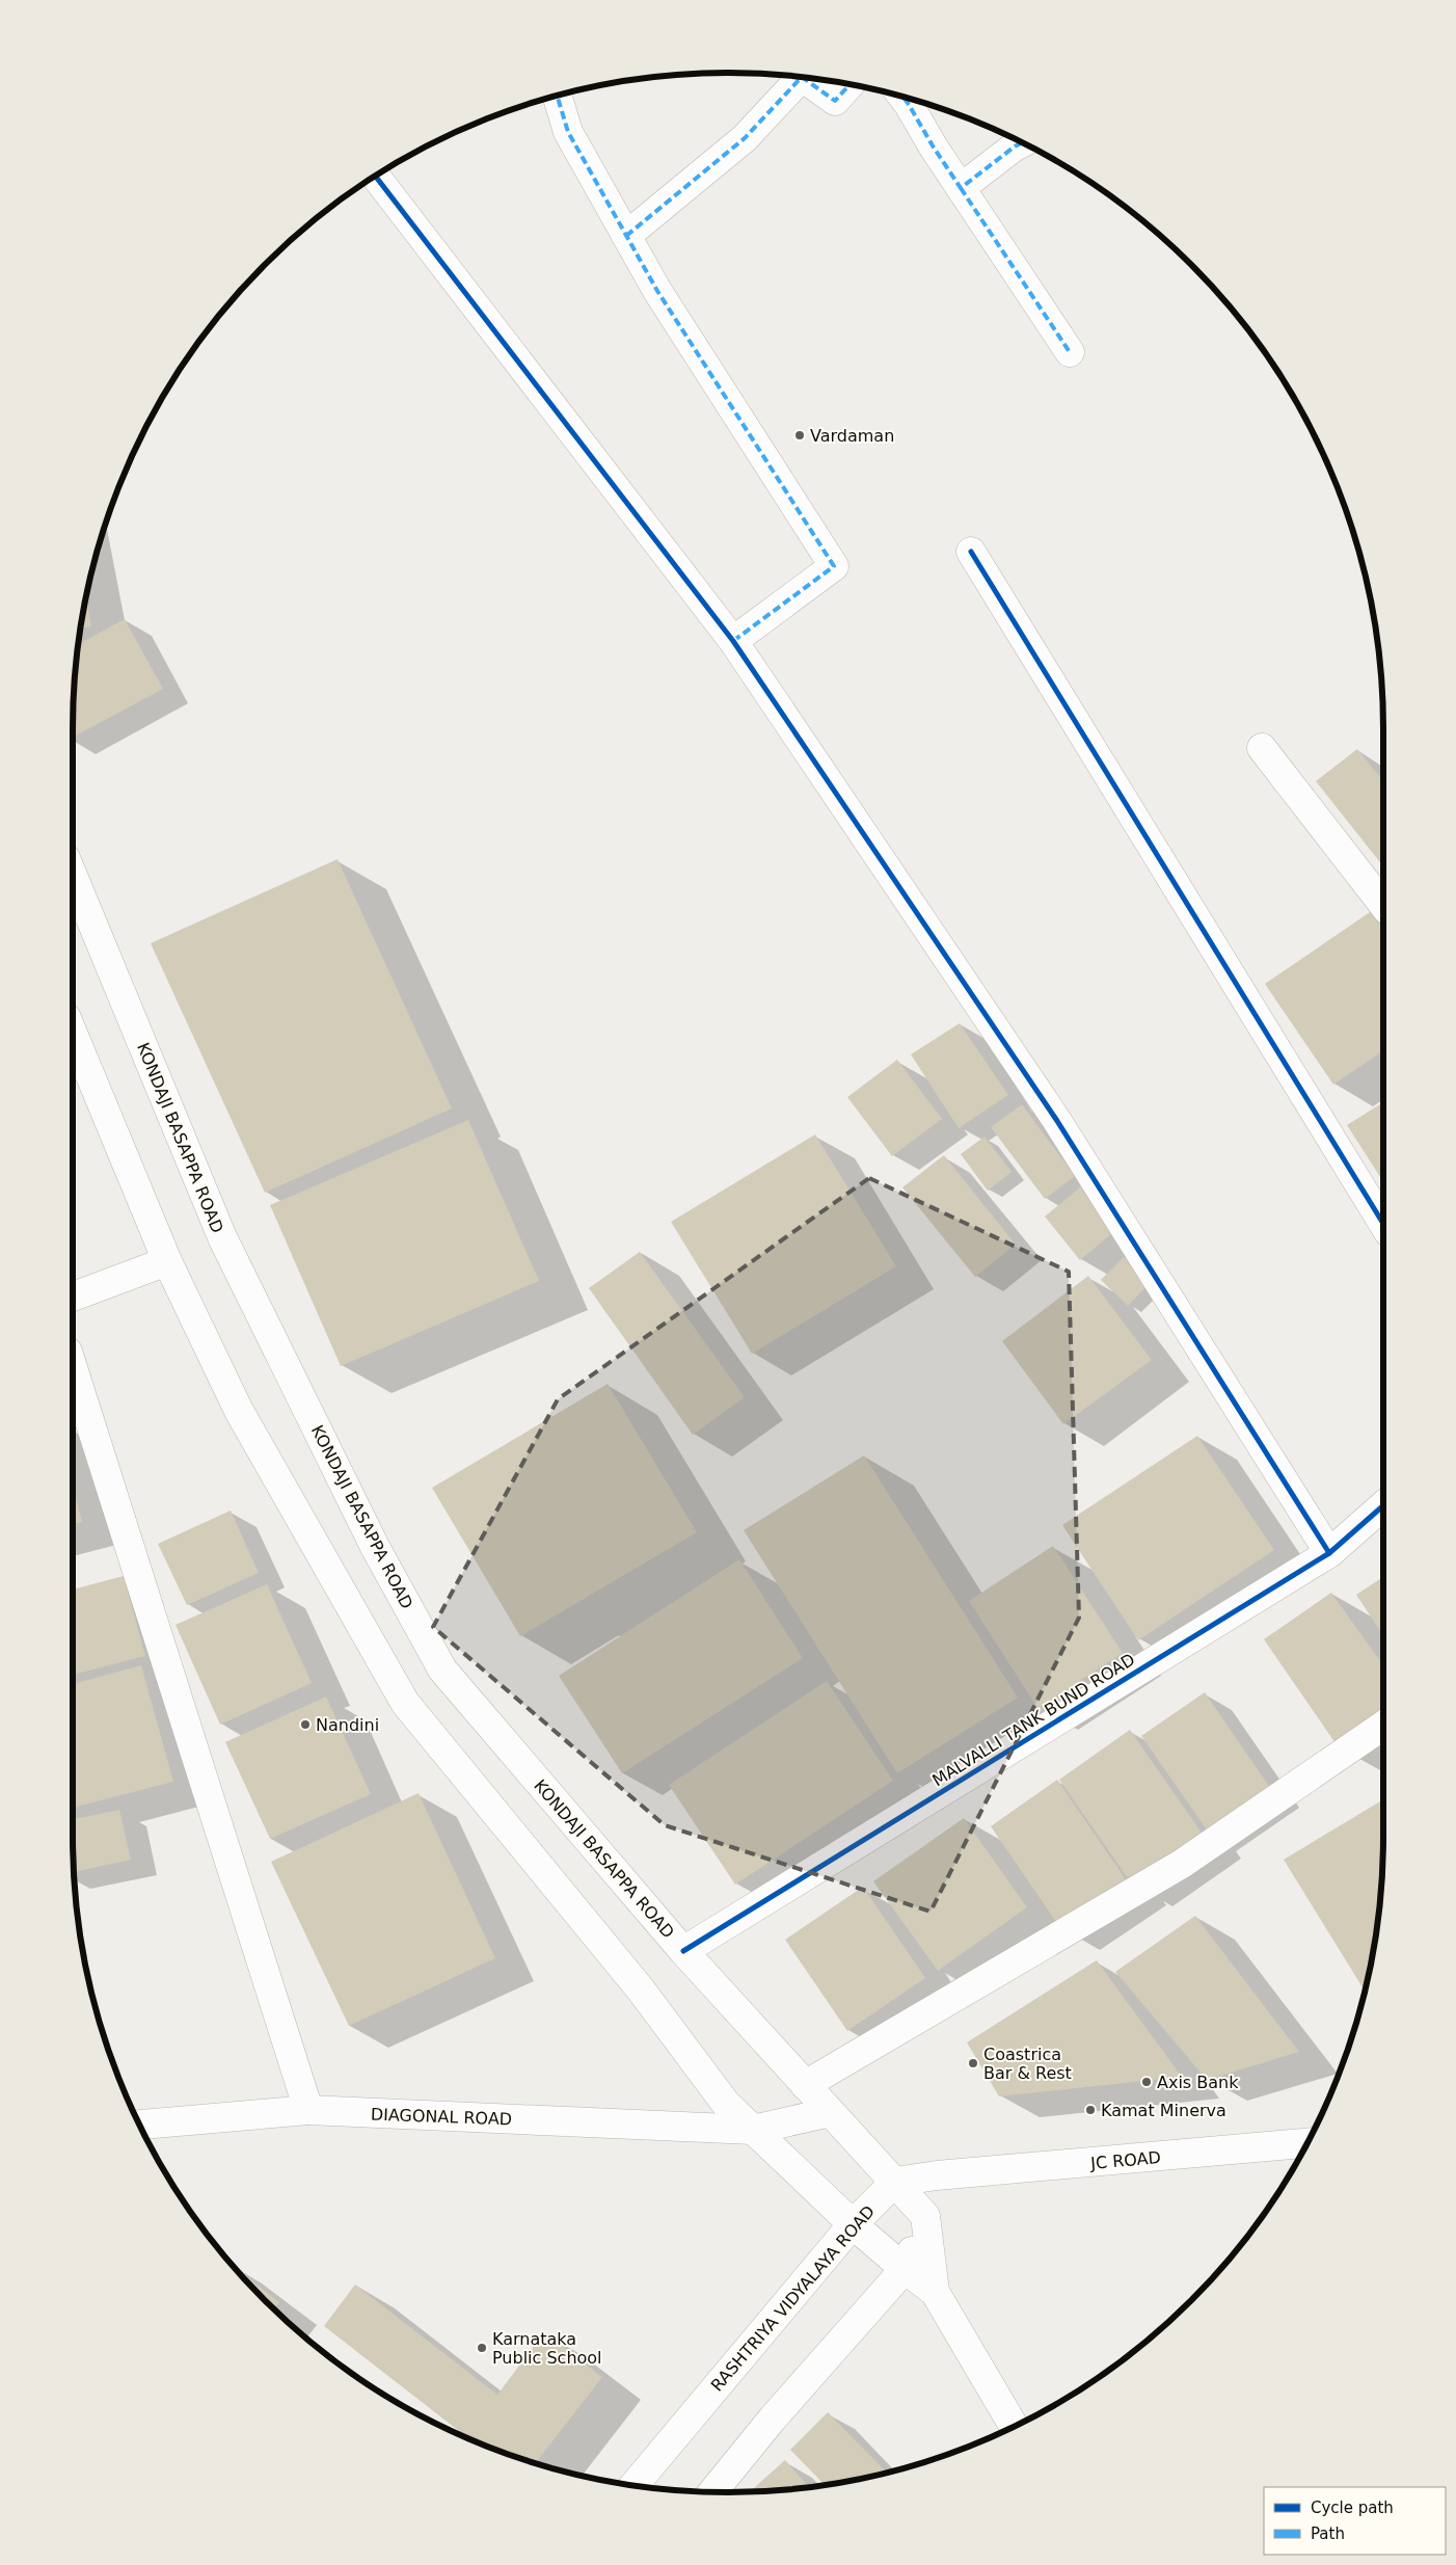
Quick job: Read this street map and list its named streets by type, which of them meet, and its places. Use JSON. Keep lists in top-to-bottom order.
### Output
{
  "streets": {
    "street": [
      "KONDAJI BASAPPA ROAD",
      "MALVALLI TANK BUND ROAD",
      "DIAGONAL ROAD",
      "JC ROAD",
      "RASHTRIYA VIDYALAYA ROAD"
    ]
  },
  "crossings": [
    ["KONDAJI BASAPPA ROAD", "MALVALLI TANK BUND ROAD"],
    ["KONDAJI BASAPPA ROAD", "DIAGONAL ROAD"],
    ["KONDAJI BASAPPA ROAD", "RASHTRIYA VIDYALAYA ROAD"]
  ],
  "places": [
    "Vardaman",
    "Nandini",
    "Coastrica Bar & Rest",
    "Axis Bank",
    "Kamat Minerva",
    "Karnataka Public School"
  ],
  "legend": ["Cycle path", "Path"]
}
